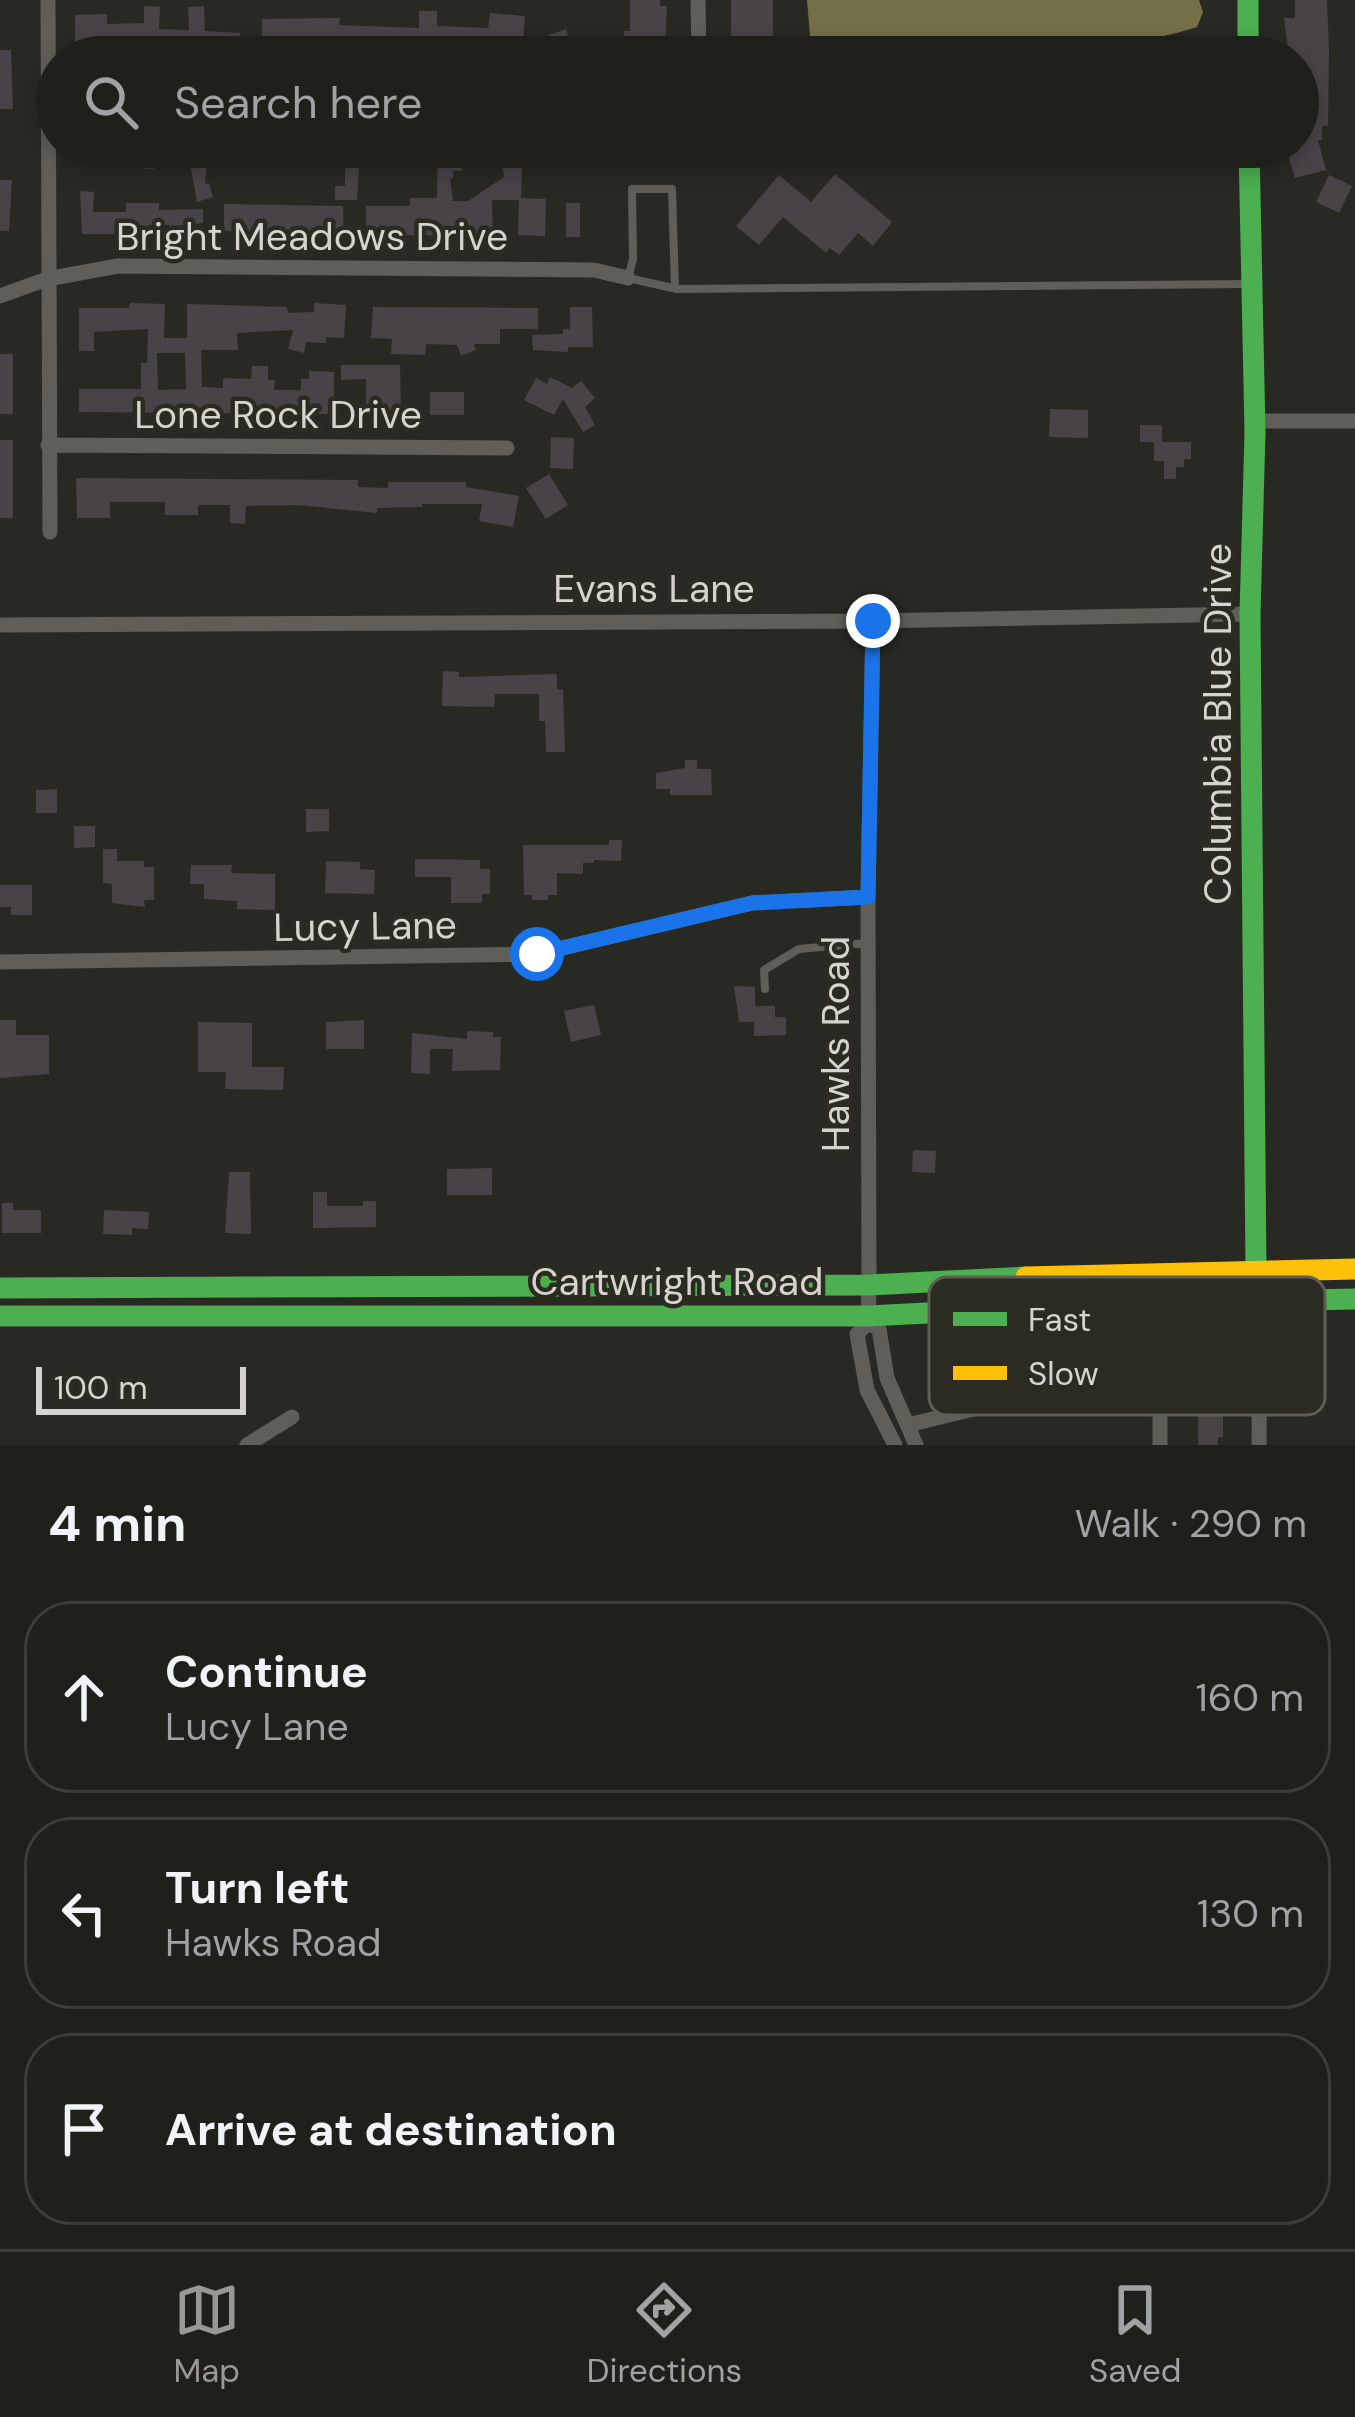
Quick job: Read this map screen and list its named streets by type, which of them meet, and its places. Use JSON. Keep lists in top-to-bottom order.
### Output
{
  "streets": {
    "main road": ["Columbia Blue Drive", "Cartwright Road"],
    "street": [
      "Bright Meadows Drive",
      "Lone Rock Drive",
      "Evans Lane",
      "Lucy Lane",
      "Hawks Road"
    ]
  },
  "crossings": [
    ["Evans Lane", "Columbia Blue Drive"],
    ["Evans Lane", "Hawks Road"],
    ["Columbia Blue Drive", "Cartwright Road"],
    ["Lucy Lane", "Hawks Road"],
    ["Hawks Road", "Cartwright Road"]
  ],
  "legend": ["Fast", "Slow"],
  "scale_bar": "100 m",
  "page": {
    "search": "Search here",
    "scale": "100 m",
    "heading": ["4 min", "Walk · 290 m"],
    "list": [
      ["Continue", "Lucy Lane", "160 m"],
      ["Turn left", "Hawks Road", "130 m"],
      "Arrive at destination"
    ],
    "nav": ["Map", "Directions", "Saved"]
  }
}
